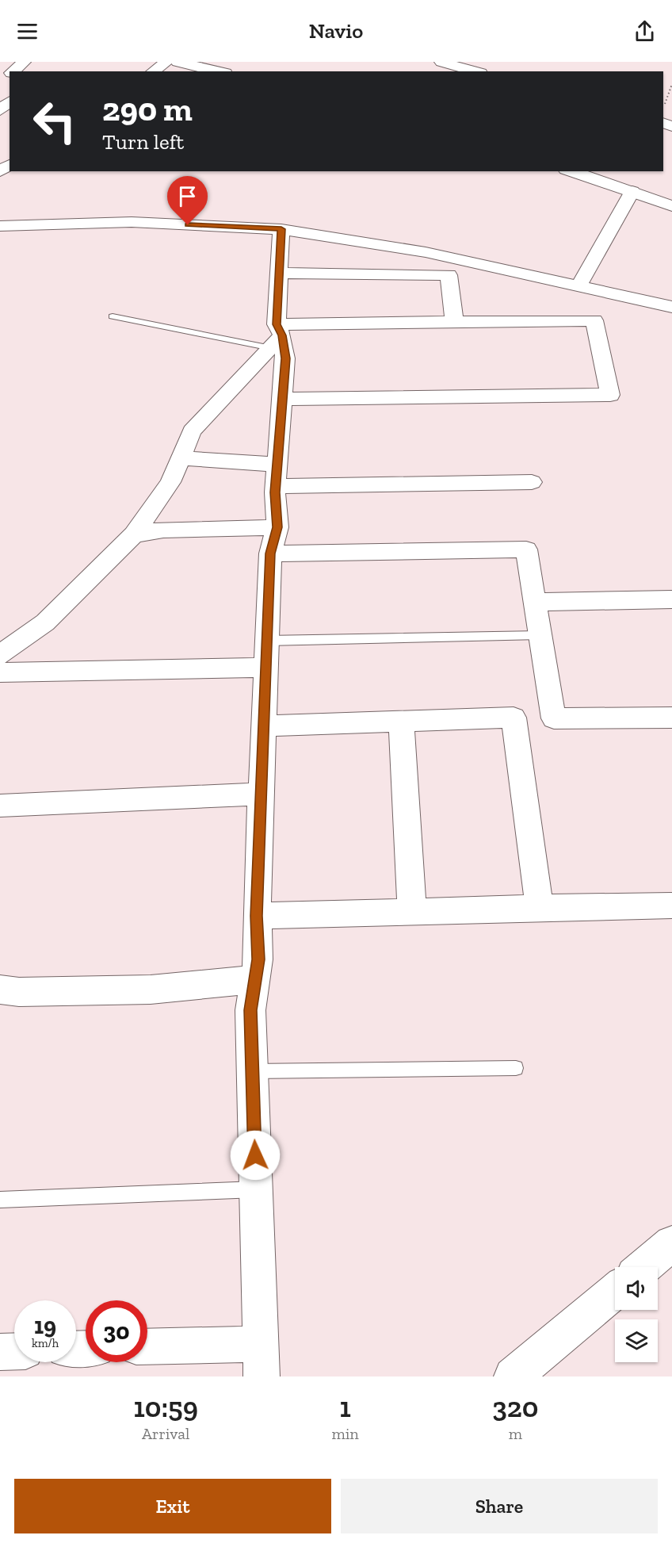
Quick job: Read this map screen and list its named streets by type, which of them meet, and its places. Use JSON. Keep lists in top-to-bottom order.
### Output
{
  "page": {
    "header": "Navio",
    "turn": ["290 m", "Turn left"],
    "speed": "19 km/h",
    "limit": "30",
    "eta": [
      "10:59",
      "Arrival",
      "1",
      "min",
      "320",
      "m"
    ],
    "buttons": ["Exit", "Share"]
  }
}
